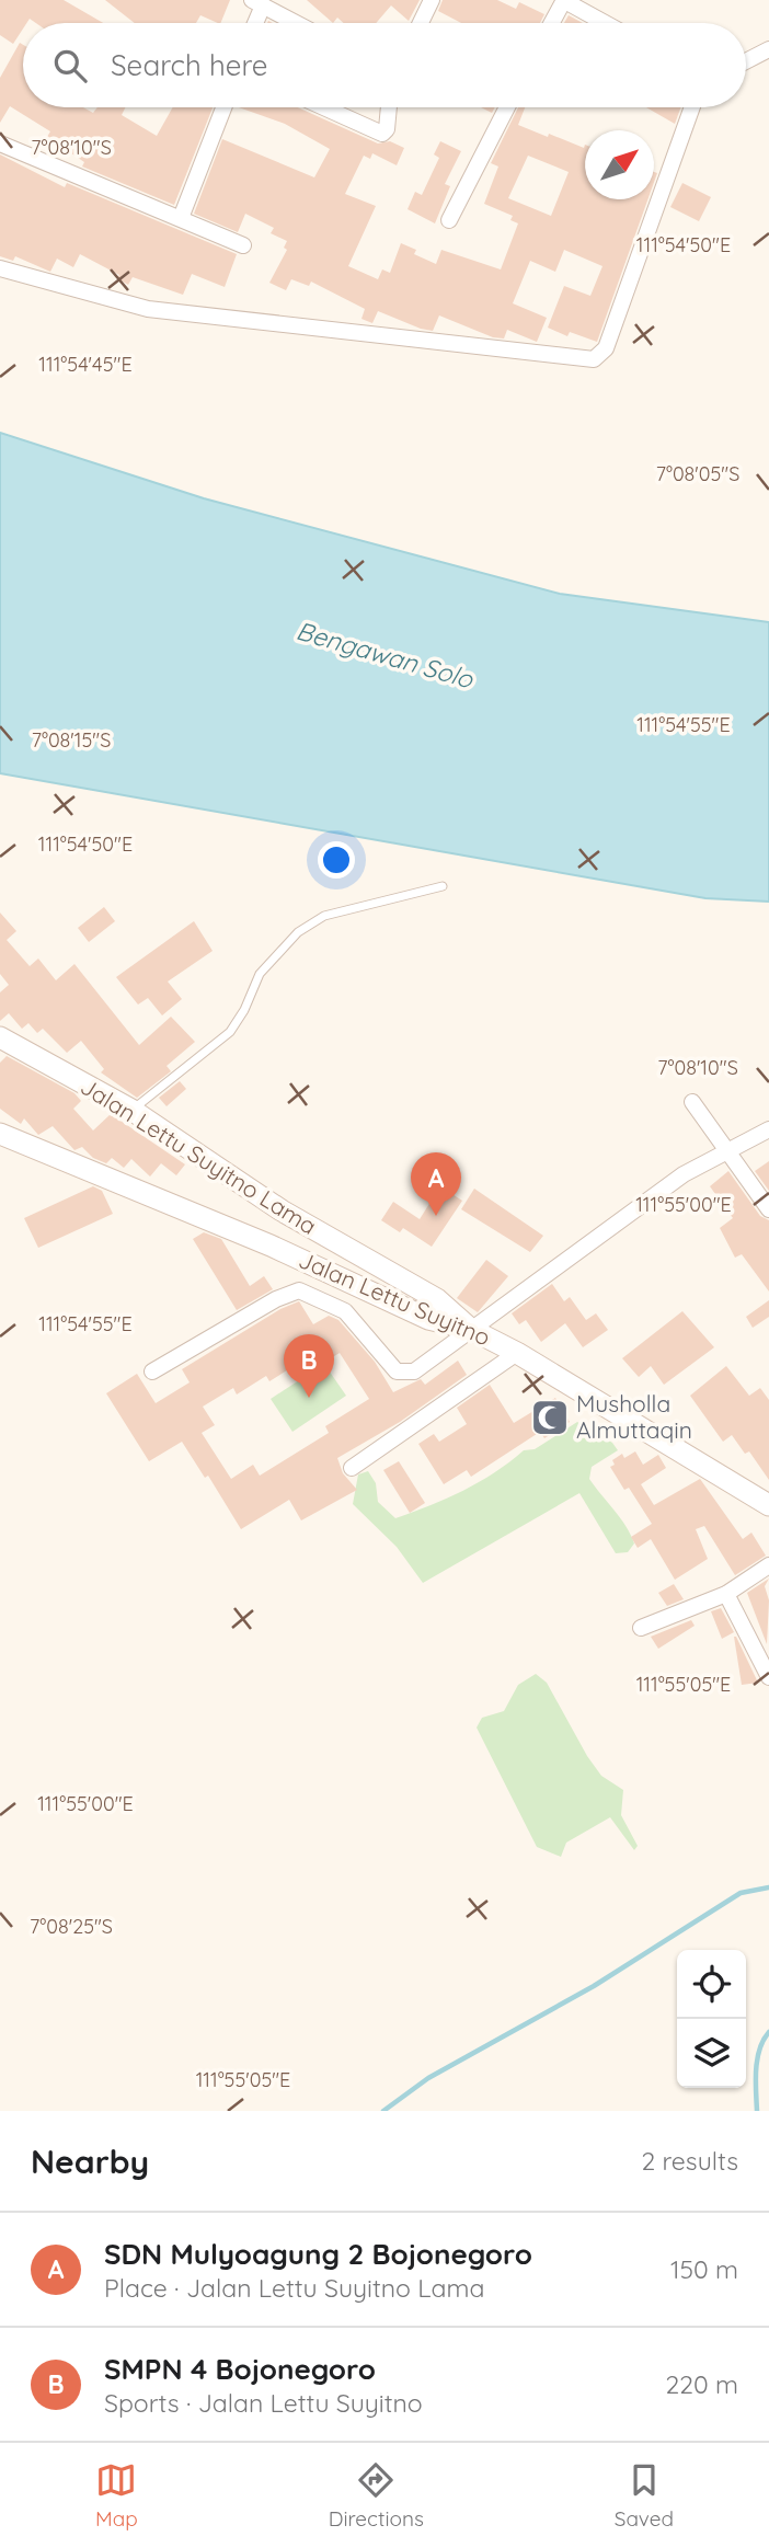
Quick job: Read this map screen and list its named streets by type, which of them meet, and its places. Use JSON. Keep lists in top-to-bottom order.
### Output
{
  "streets": {
    "main road": ["Jalan Lettu Suyitno Lama", "Jalan Lettu Suyitno"]
  },
  "crossings": [
    ["Jalan Lettu Suyitno Lama", "Jalan Lettu Suyitno"]
  ],
  "water": ["Bengawan Solo"],
  "places": {
    "mosque": ["Musholla Almuttaqin"]
  },
  "north": "top right",
  "page": {
    "search": "Search here",
    "pins": ["A", "B"],
    "heading": ["Nearby", "2 results"],
    "list": [
      {
        "mark": "A",
        "name": "SDN Mulyoagung 2 Bojonegoro",
        "note": "Place · Jalan Lettu Suyitno Lama",
        "value": "150 m"
      },
      {
        "mark": "B",
        "name": "SMPN 4 Bojonegoro",
        "note": "Sports · Jalan Lettu Suyitno",
        "value": "220 m"
      }
    ],
    "nav": ["Map", "Directions", "Saved"]
  },
  "coordinates": [
    "7°08'10\"S",
    "111°54'50\"E",
    "111°54'45\"E",
    "7°08'05\"S",
    "111°54'55\"E",
    "7°08'15\"S",
    "111°55'00\"E",
    "111°55'05\"E",
    "7°08'25\"S"
  ]
}
